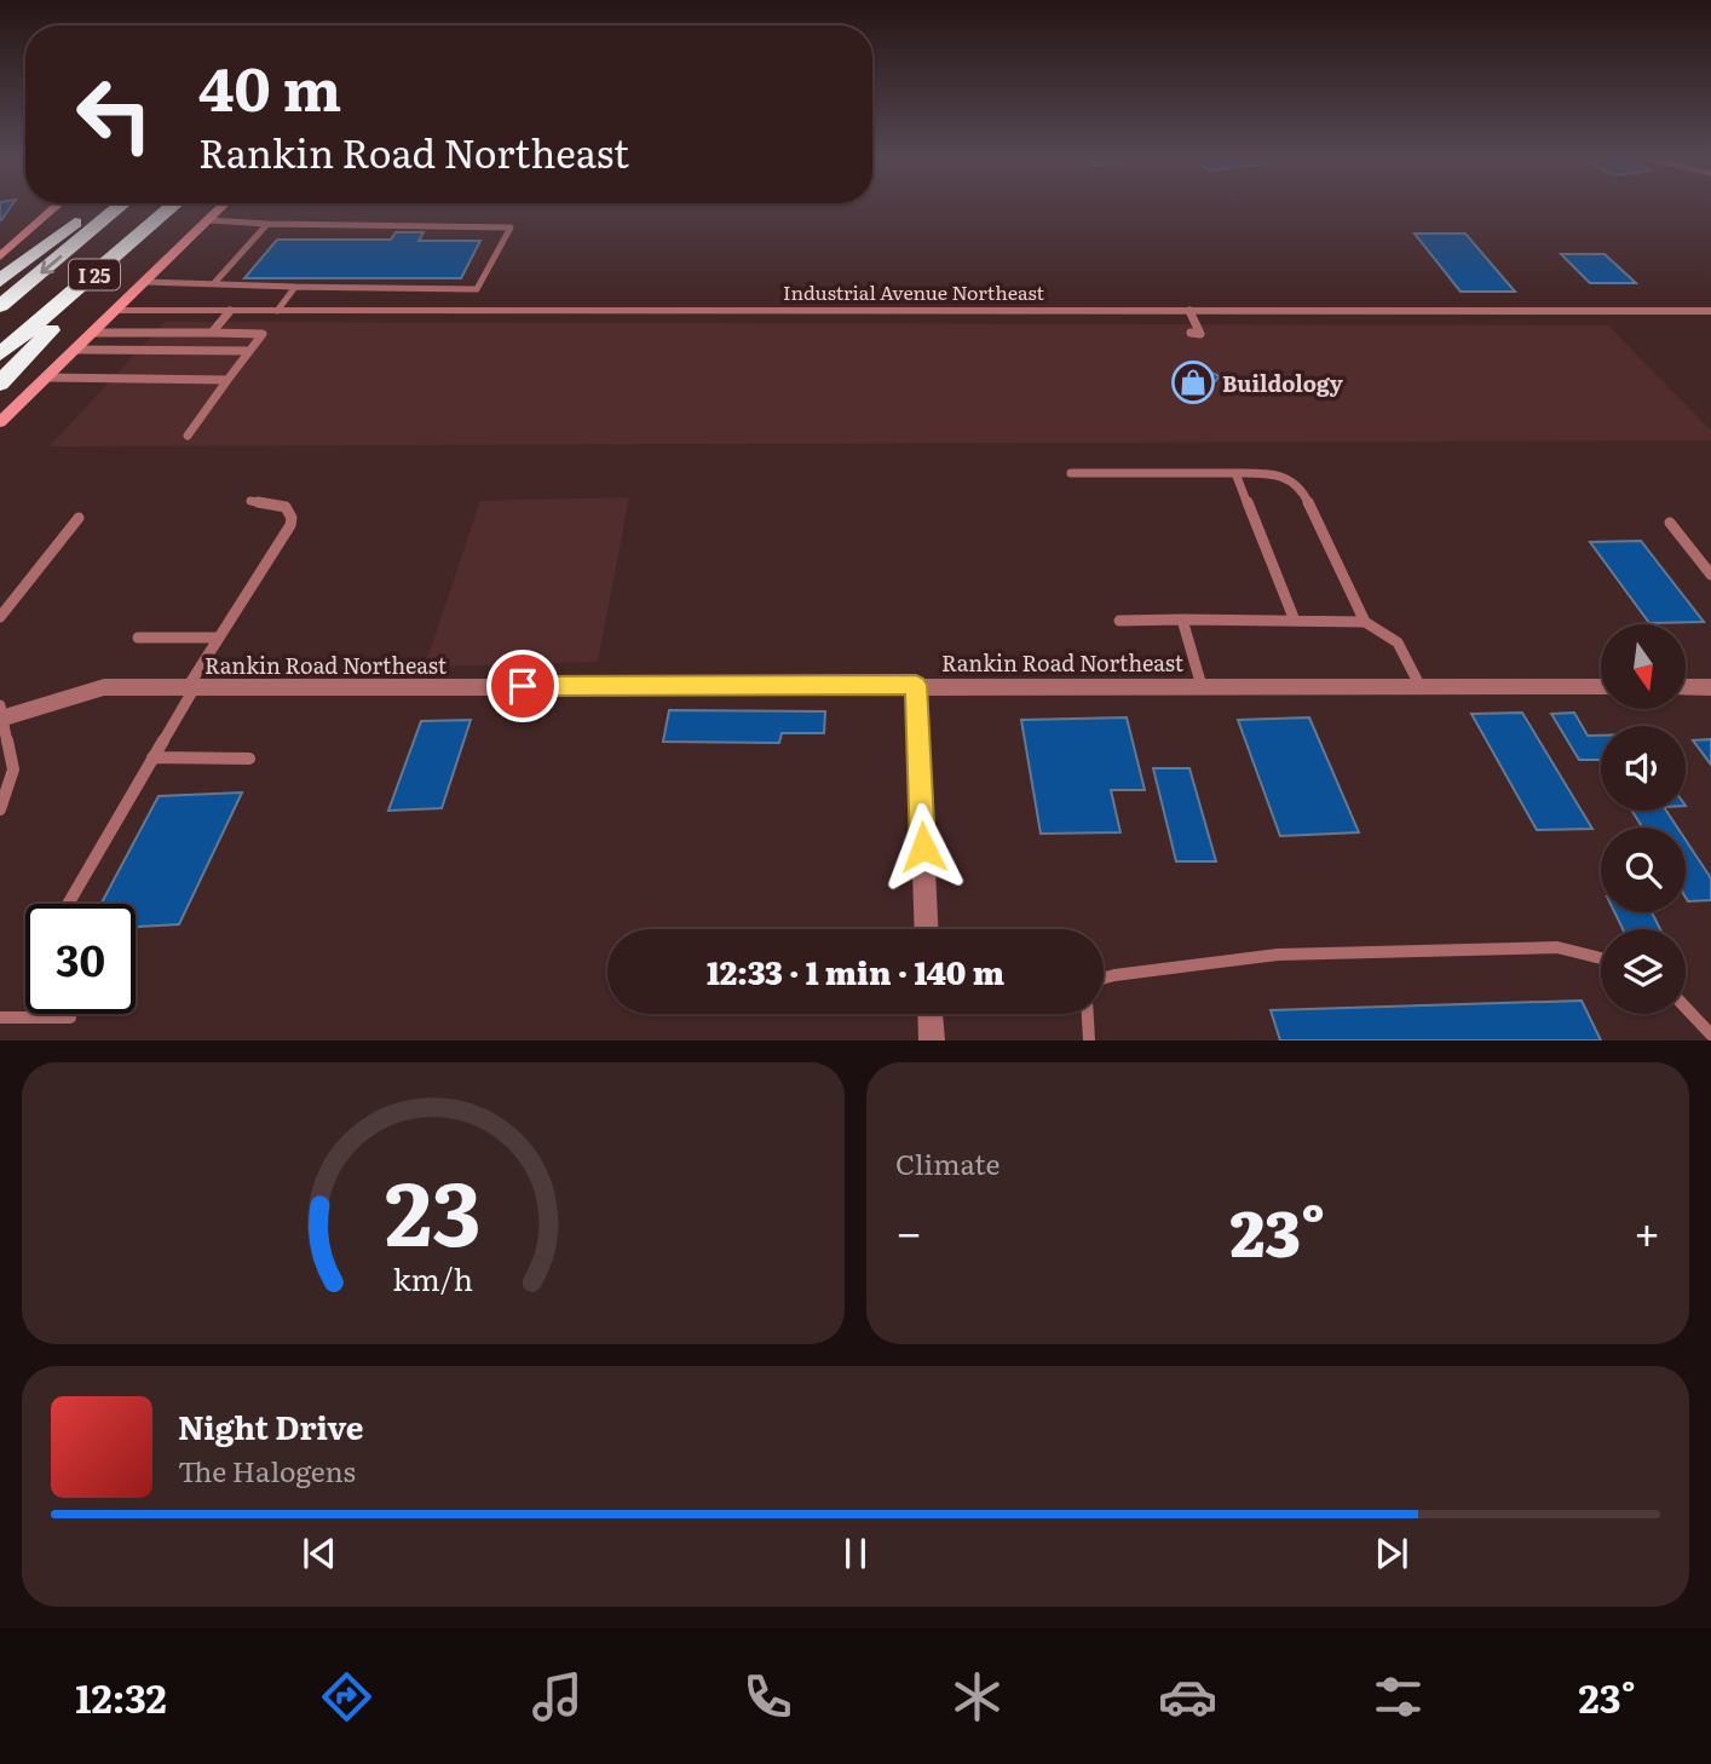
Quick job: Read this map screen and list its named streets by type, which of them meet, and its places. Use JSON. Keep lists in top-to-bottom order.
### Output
{
  "streets": {
    "highway": ["I 25"],
    "street": ["Industrial Avenue Northeast", "Rankin Road Northeast"]
  },
  "places": {
    "shop": ["Buildology"]
  },
  "north": "bottom",
  "page": {
    "turn": ["40 m", "Rankin Road Northeast"],
    "limit": "30",
    "trip": "12:33 · 1 min · 140 m",
    "tile": "Climate",
    "heat": ["−", "23°", "+"],
    "song": ["Night Drive", "The Halogens"],
    "tabs": ["12:32", "23°"],
    "gauge": ["23", "km/h"]
  }
}
